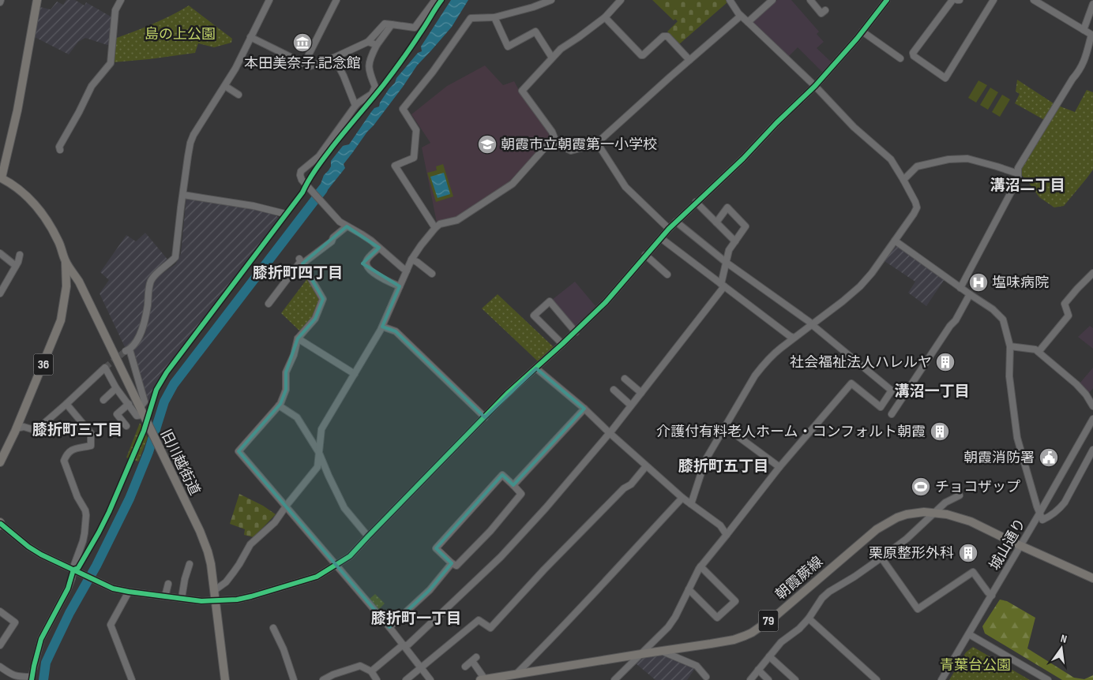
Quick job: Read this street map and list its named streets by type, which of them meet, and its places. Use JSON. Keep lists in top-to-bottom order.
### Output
{
  "streets": {
    "main road": [
      "36",
      "旧川越街道",
      "朝霞蕨線",
      "79"
    ],
    "street": ["城山通り"]
  },
  "crossings": [
    ["36", "旧川越街道"],
    ["城山通り", "朝霞蕨線"]
  ],
  "districts": [
    "溝沼二丁目",
    "膝折町四丁目",
    "溝沼一丁目",
    "膝折町三丁目",
    "膝折町五丁目",
    "膝折町一丁目"
  ],
  "parks": ["島の上公園", "青葉台公園"],
  "places": {
    "museum": ["本田美奈子.記念館"],
    "school or university": ["朝霞市立朝霞第一小学校"],
    "hospital": ["塩味病院"],
    "building": ["社会福祉法人ハレルヤ", "介護付有料老人ホーム・コンフォルト朝霞", "栗原整形外科"],
    "public building": ["朝霞消防署"],
    "sports": ["チョコザップ"]
  },
  "north": "top"
}
